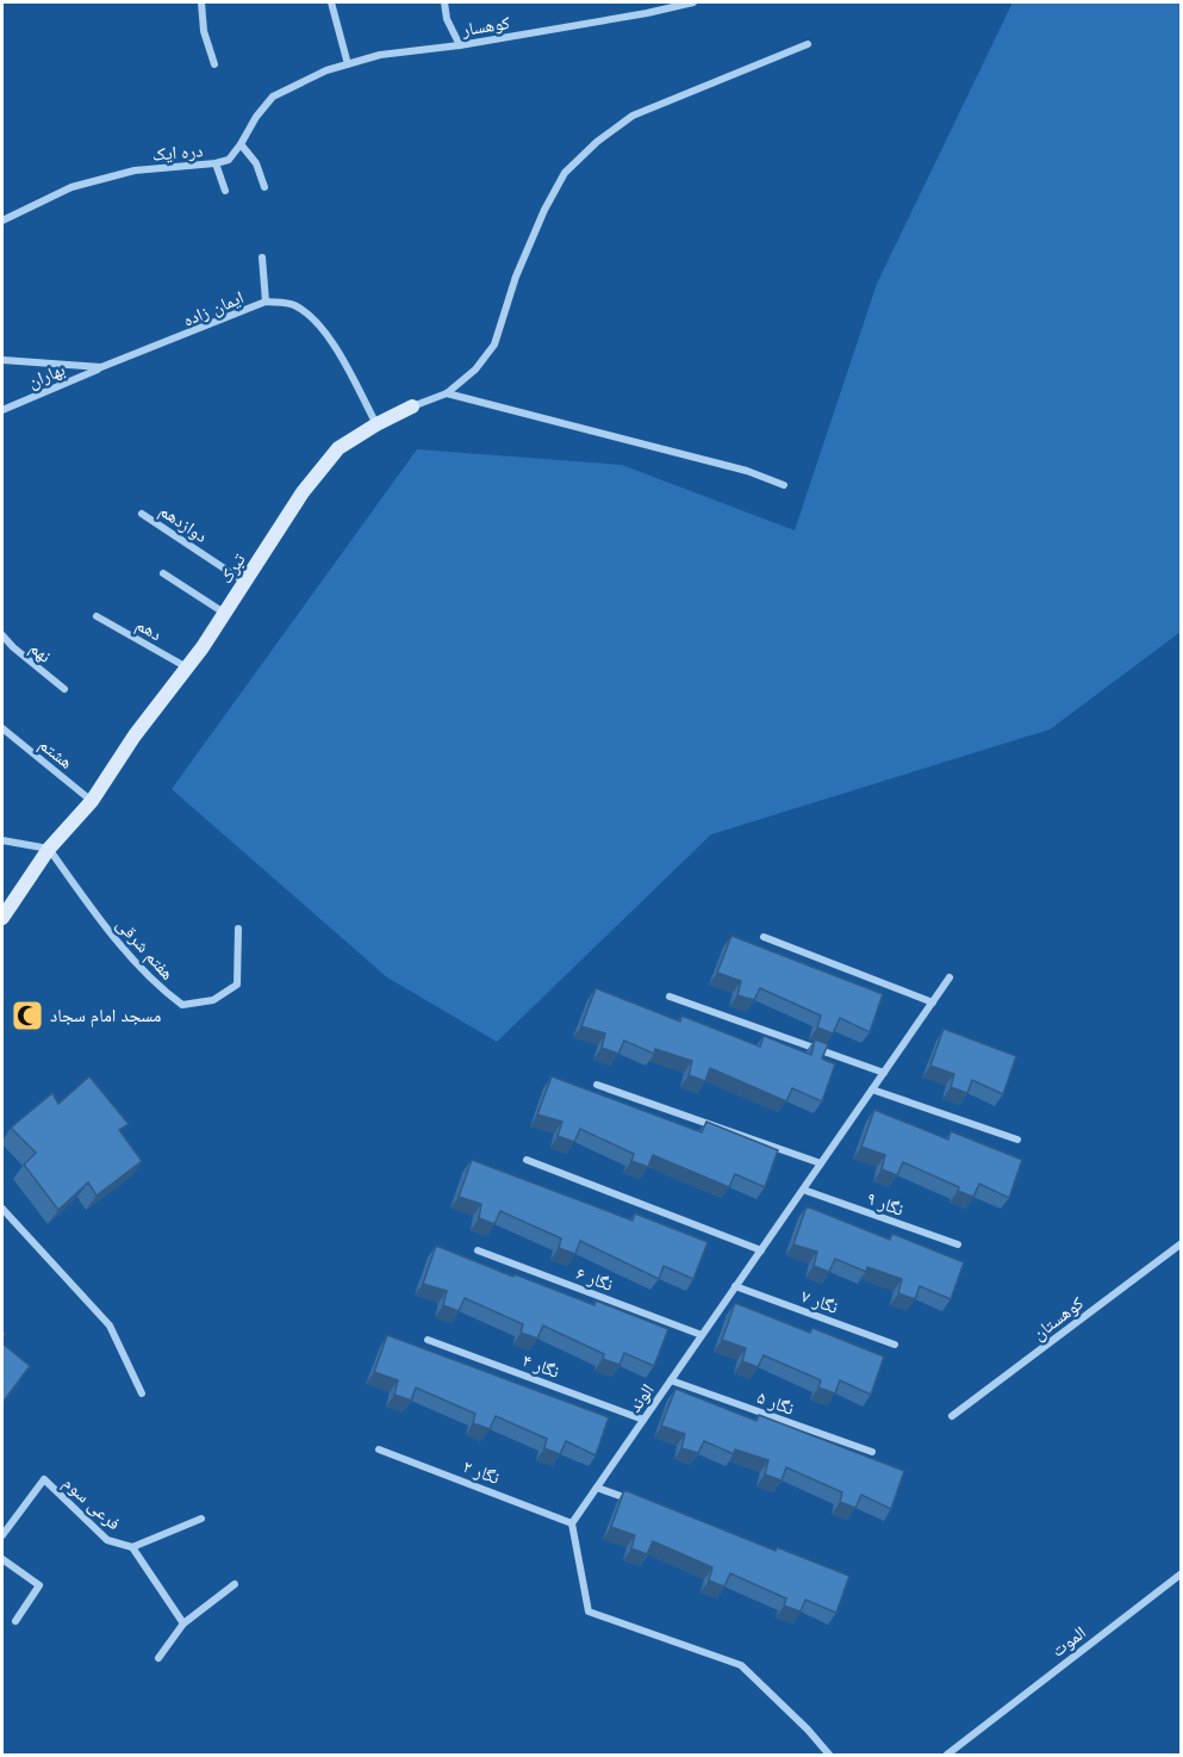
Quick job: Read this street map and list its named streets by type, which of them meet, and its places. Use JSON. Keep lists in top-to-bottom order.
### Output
{
  "streets": {
    "street": [
      "کوهسار",
      "دره ایک",
      "ایمان زاده",
      "بهاران",
      "دوازدهم",
      "تبرک",
      "دهم",
      "نهم",
      "هشتم",
      "هفتم شرقی",
      "نگار ۹",
      "نگار ۶",
      "نگار ۷",
      "کوهستان",
      "نگار ۴",
      "الوند",
      "نگار ۵",
      "نگار ۲",
      "فرعی سوم",
      "الموت"
    ]
  },
  "crossings": [
    ["کوهسار", "دره ایک"],
    ["ایمان زاده", "بهاران"],
    ["ایمان زاده", "تبرک"],
    ["دوازدهم", "تبرک"],
    ["تبرک", "دهم"],
    ["تبرک", "هشتم"],
    ["تبرک", "هفتم شرقی"],
    ["نگار ۹", "الوند"],
    ["نگار ۶", "الوند"],
    ["نگار ۷", "الوند"],
    ["نگار ۴", "الوند"],
    ["الوند", "نگار ۵"],
    ["الوند", "نگار ۲"]
  ],
  "places": {
    "mosque": ["مسجد امام سجاد"]
  }
}
